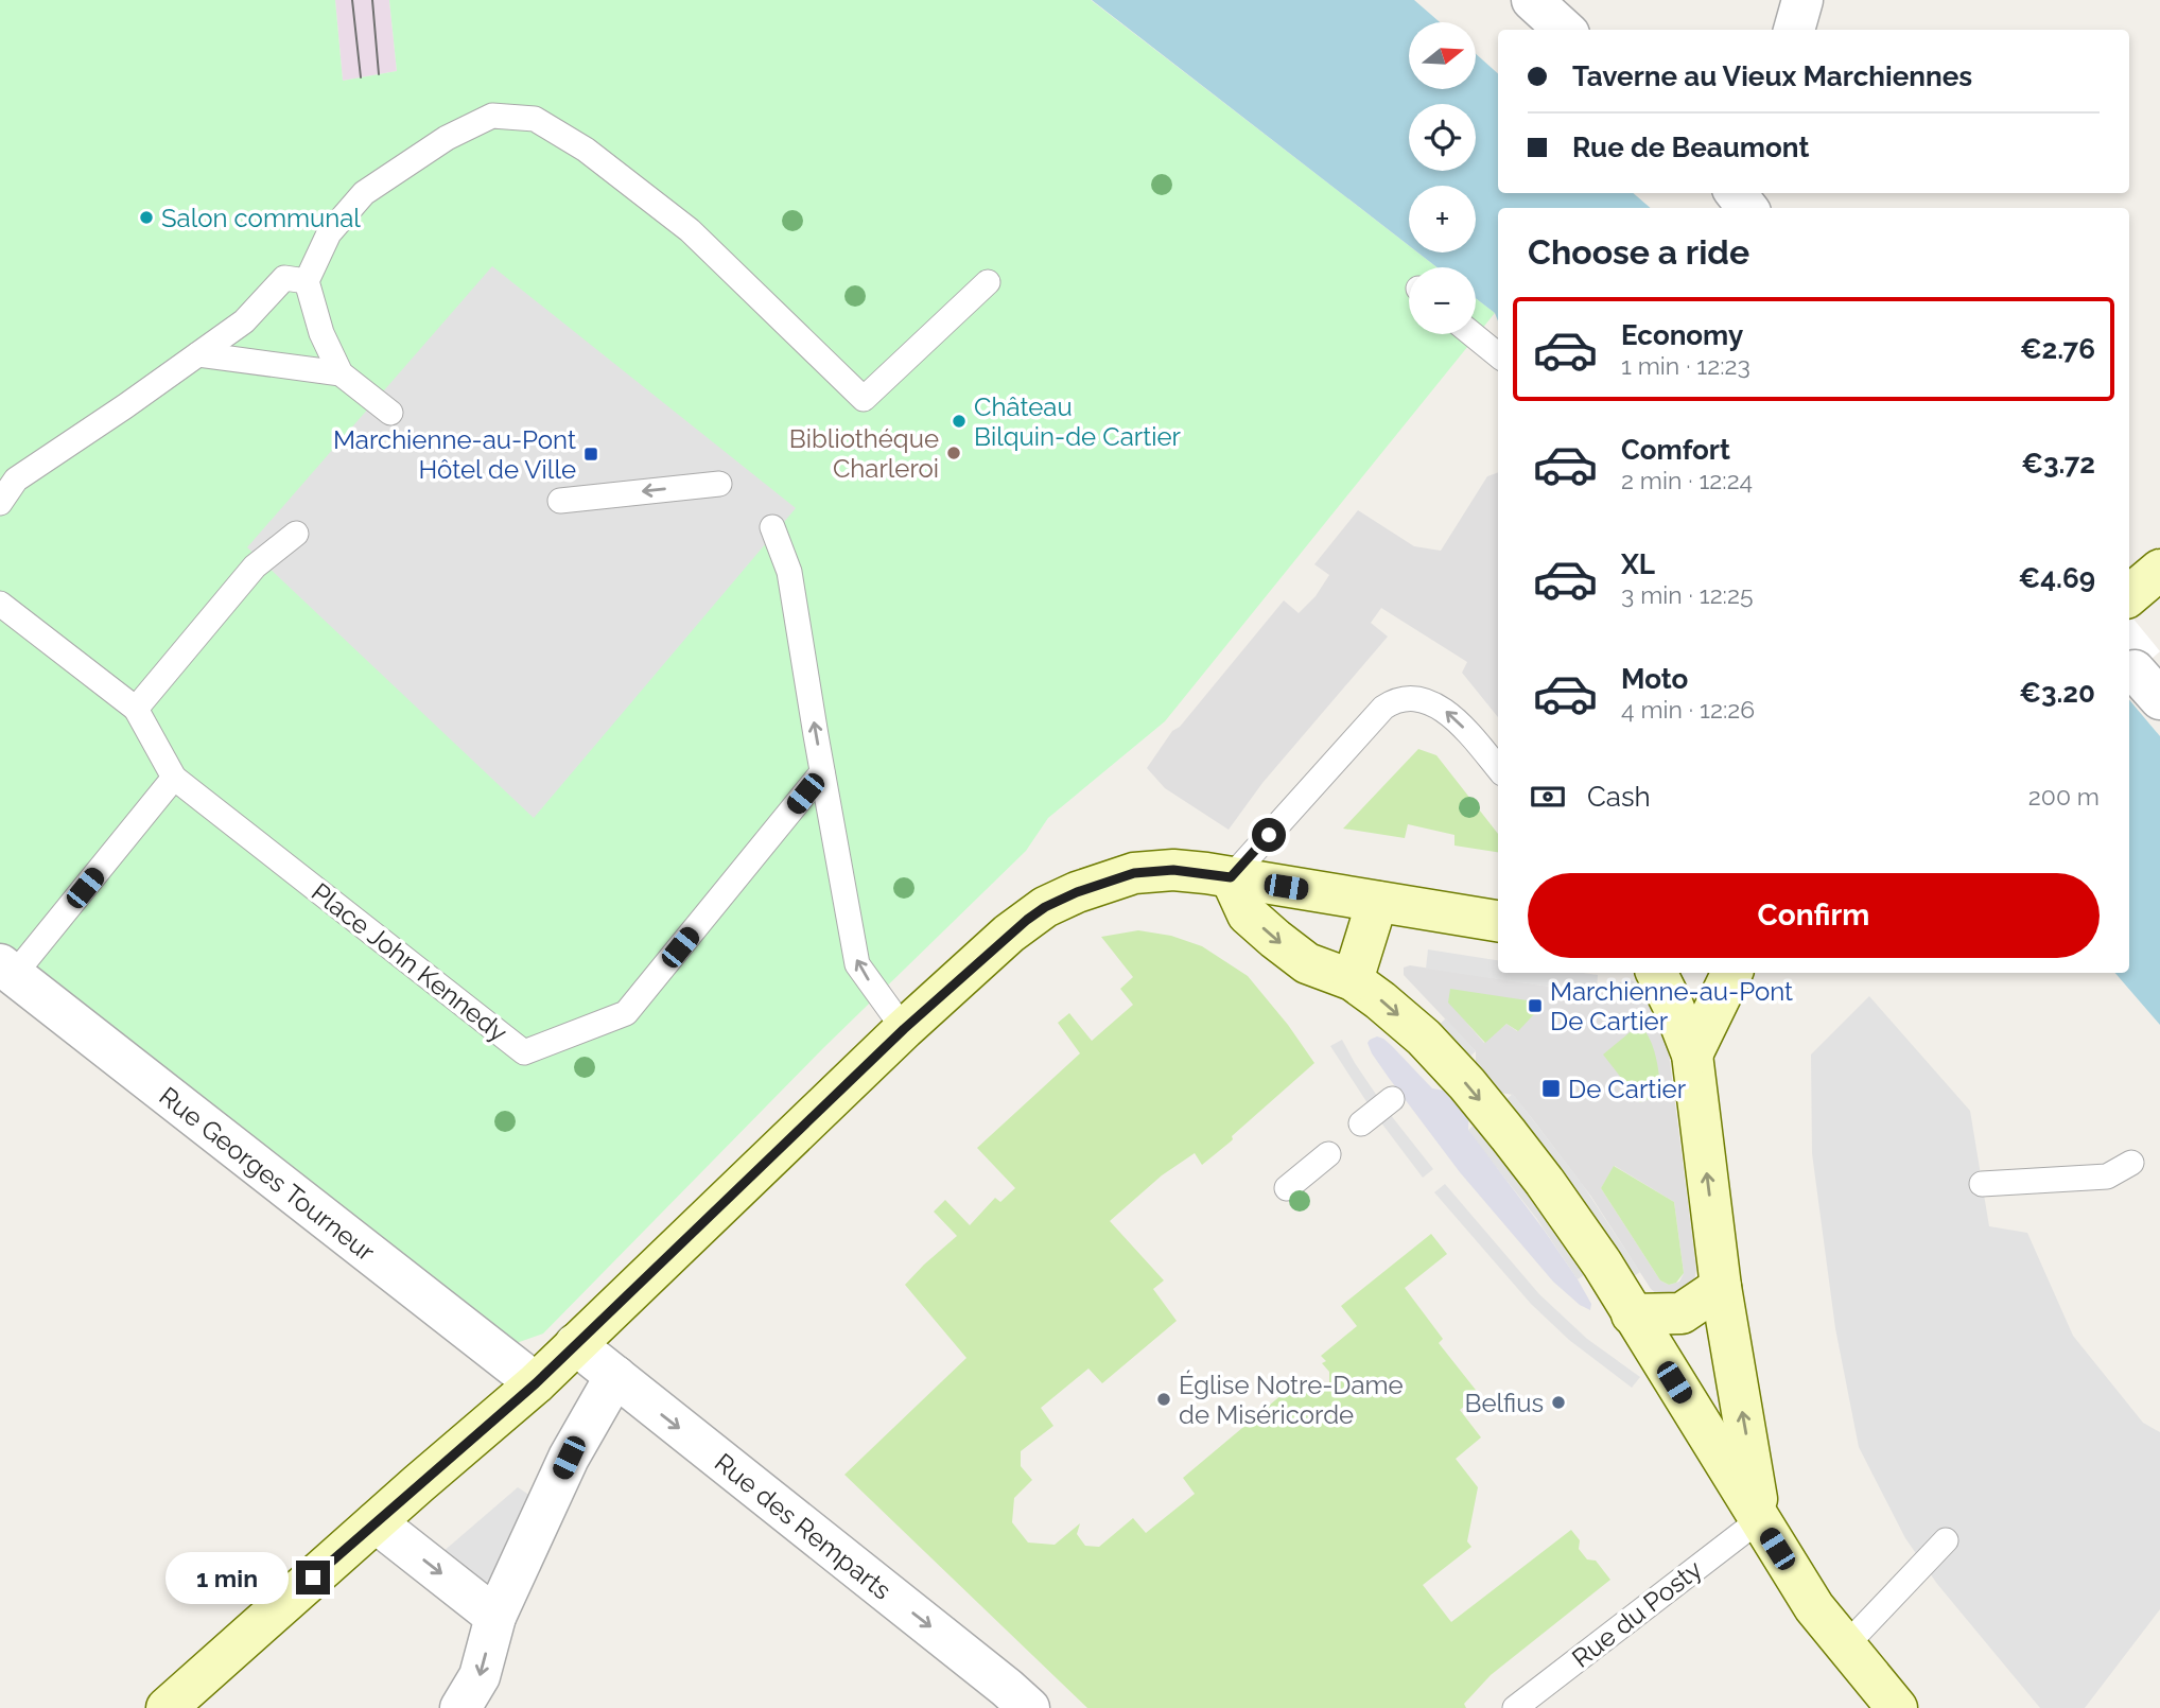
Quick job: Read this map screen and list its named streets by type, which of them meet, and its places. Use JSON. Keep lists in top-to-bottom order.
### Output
{
  "streets": {
    "street": ["Rue Georges Tourneur", "Rue des Remparts"],
    "lane": ["Place John Kennedy", "Rue du Posty"]
  },
  "one_way": ["Rue des Remparts"],
  "places": {
    "other": [
      "Salon communal",
      "Château Bilquin-de Cartier",
      "Bibliothéque Charleroi",
      "Église Notre-Dame de Miséricorde",
      "Belfius"
    ],
    "transit": ["Marchienne-au-Pont Hôtel de Ville", "Marchienne-au-Pont De Cartier", "De Cartier"]
  },
  "north": "right",
  "page": {
    "map_buttons": ["+", "−"],
    "banner": ["Taverne au Vieux Marchiennes", "Rue de Beaumont"],
    "heading": "Choose a ride",
    "list": [
      {
        "name": "Economy",
        "note": "1 min · 12:23",
        "value": "€2.76"
      },
      {
        "name": "Comfort",
        "note": "2 min · 12:24",
        "value": "€3.72"
      },
      {
        "name": "XL",
        "note": "3 min · 12:25",
        "value": "€4.69"
      },
      {
        "name": "Moto",
        "note": "4 min · 12:26",
        "value": "€3.20"
      }
    ],
    "pay": ["Cash", "200 m"],
    "buttons": "Confirm",
    "bubble": "1 min"
  }
}
